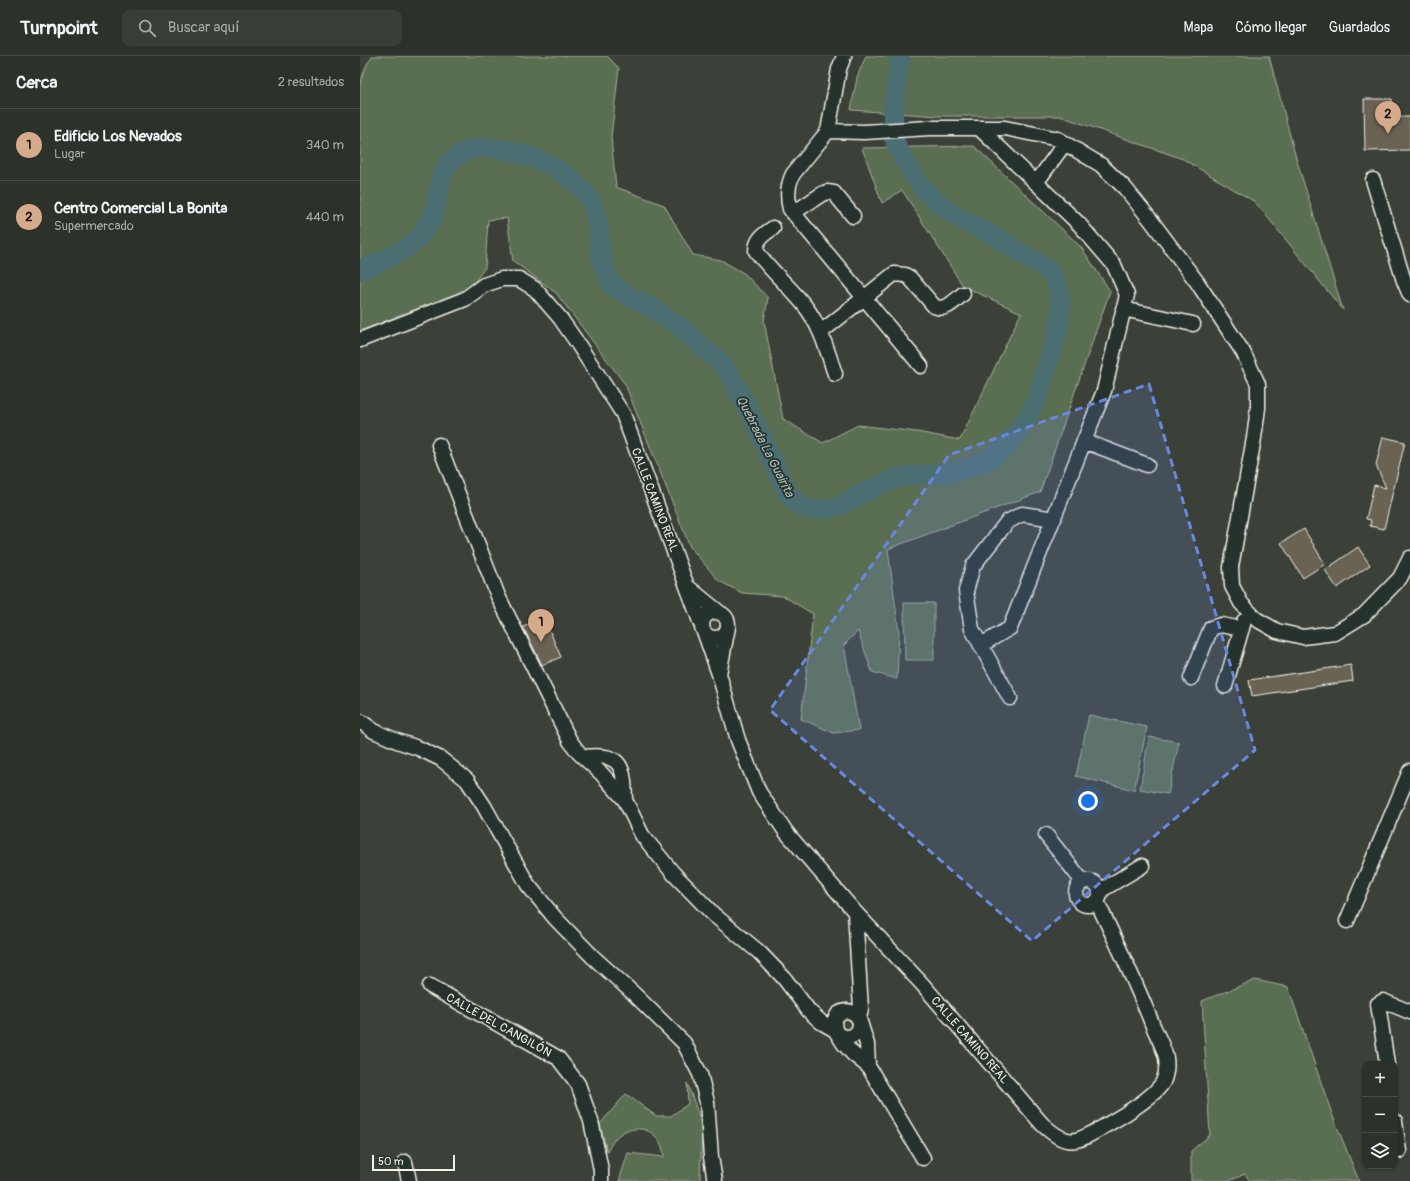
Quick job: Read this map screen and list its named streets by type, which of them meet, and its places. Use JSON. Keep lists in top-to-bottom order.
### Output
{
  "streets": {
    "street": ["CALLE CAMINO REAL", "CALLE DEL CANGILÓN"]
  },
  "water": ["Quebrada La Guairita"],
  "scale_bar": "50 m",
  "page": {
    "header": "Turnpoint",
    "search": "Buscar aquí",
    "nav": ["Mapa", "Cómo llegar", "Guardados"],
    "heading": ["Cerca", "2 resultados"],
    "pins": ["2", "1"],
    "list": [
      {
        "mark": "1",
        "name": "Edificio Los Nevados",
        "note": "Lugar",
        "value": "340 m"
      },
      {
        "mark": "2",
        "name": "Centro Comercial La Bonita",
        "note": "Supermercado",
        "value": "440 m"
      }
    ],
    "map_buttons": ["+", "−"],
    "scale": "50 m"
  }
}
